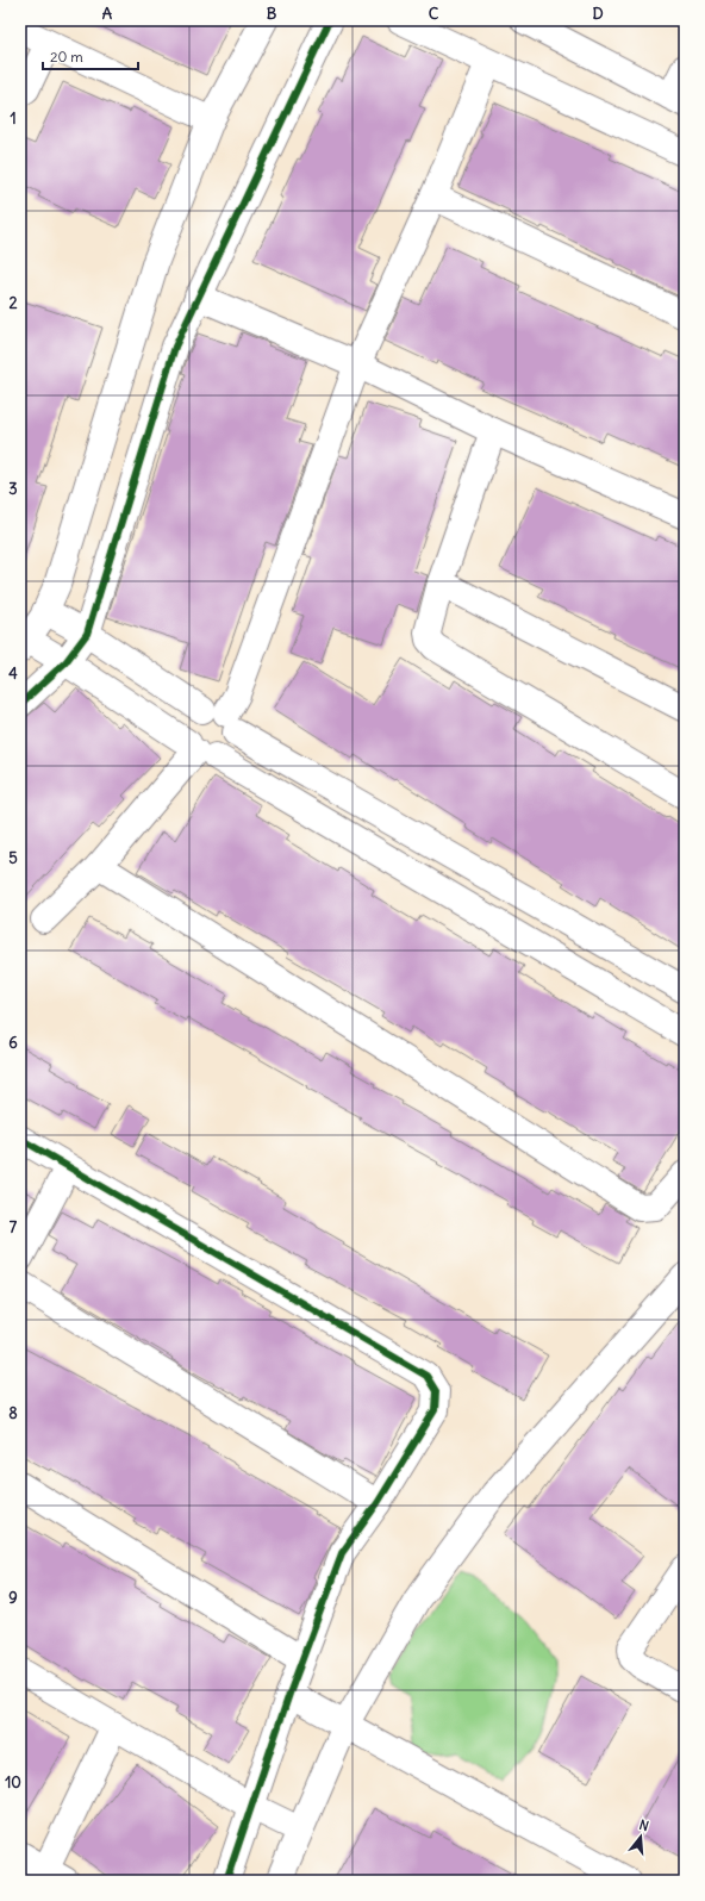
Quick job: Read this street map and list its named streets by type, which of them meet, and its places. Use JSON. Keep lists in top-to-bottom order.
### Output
{
  "scale_bar": "20 m",
  "north": "top",
  "grid": {
    "columns": [
      "A",
      "B",
      "C",
      "D"
    ],
    "rows": [
      "1",
      "2",
      "3",
      "4",
      "5",
      "6",
      "7",
      "8",
      "9",
      "10"
    ]
  }
}
